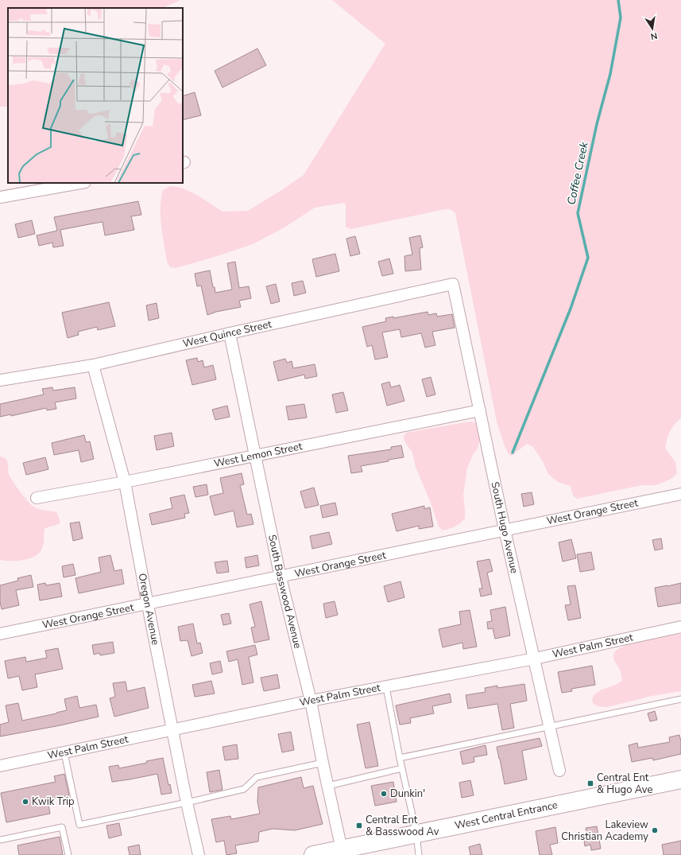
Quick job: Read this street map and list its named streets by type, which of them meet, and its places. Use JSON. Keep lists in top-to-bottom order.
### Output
{
  "streets": {
    "highway": ["West Central Entrance"],
    "street": [
      "West Quince Street",
      "West Lemon Street",
      "West Orange Street",
      "South Hugo Avenue",
      "South Basswood Avenue",
      "Oregon Avenue",
      "West Palm Street"
    ]
  },
  "crossings": [
    ["West Quince Street", "South Hugo Avenue"],
    ["West Quince Street", "South Basswood Avenue"],
    ["West Quince Street", "Oregon Avenue"],
    ["West Lemon Street", "South Hugo Avenue"],
    ["West Lemon Street", "South Basswood Avenue"],
    ["West Lemon Street", "Oregon Avenue"],
    ["West Orange Street", "South Hugo Avenue"],
    ["West Orange Street", "South Basswood Avenue"],
    ["West Orange Street", "Oregon Avenue"],
    ["South Hugo Avenue", "West Palm Street"],
    ["South Basswood Avenue", "West Palm Street"],
    ["South Basswood Avenue", "West Central Entrance"],
    ["Oregon Avenue", "West Palm Street"]
  ],
  "water": ["Coffee Creek"],
  "places": {
    "transit": ["Central Ent & Hugo Ave", "Central Ent & Basswood Av"],
    "other": ["Dunkin'", "Kwik Trip", "Lakeview Christian Academy"]
  },
  "north": "bottom"
}
